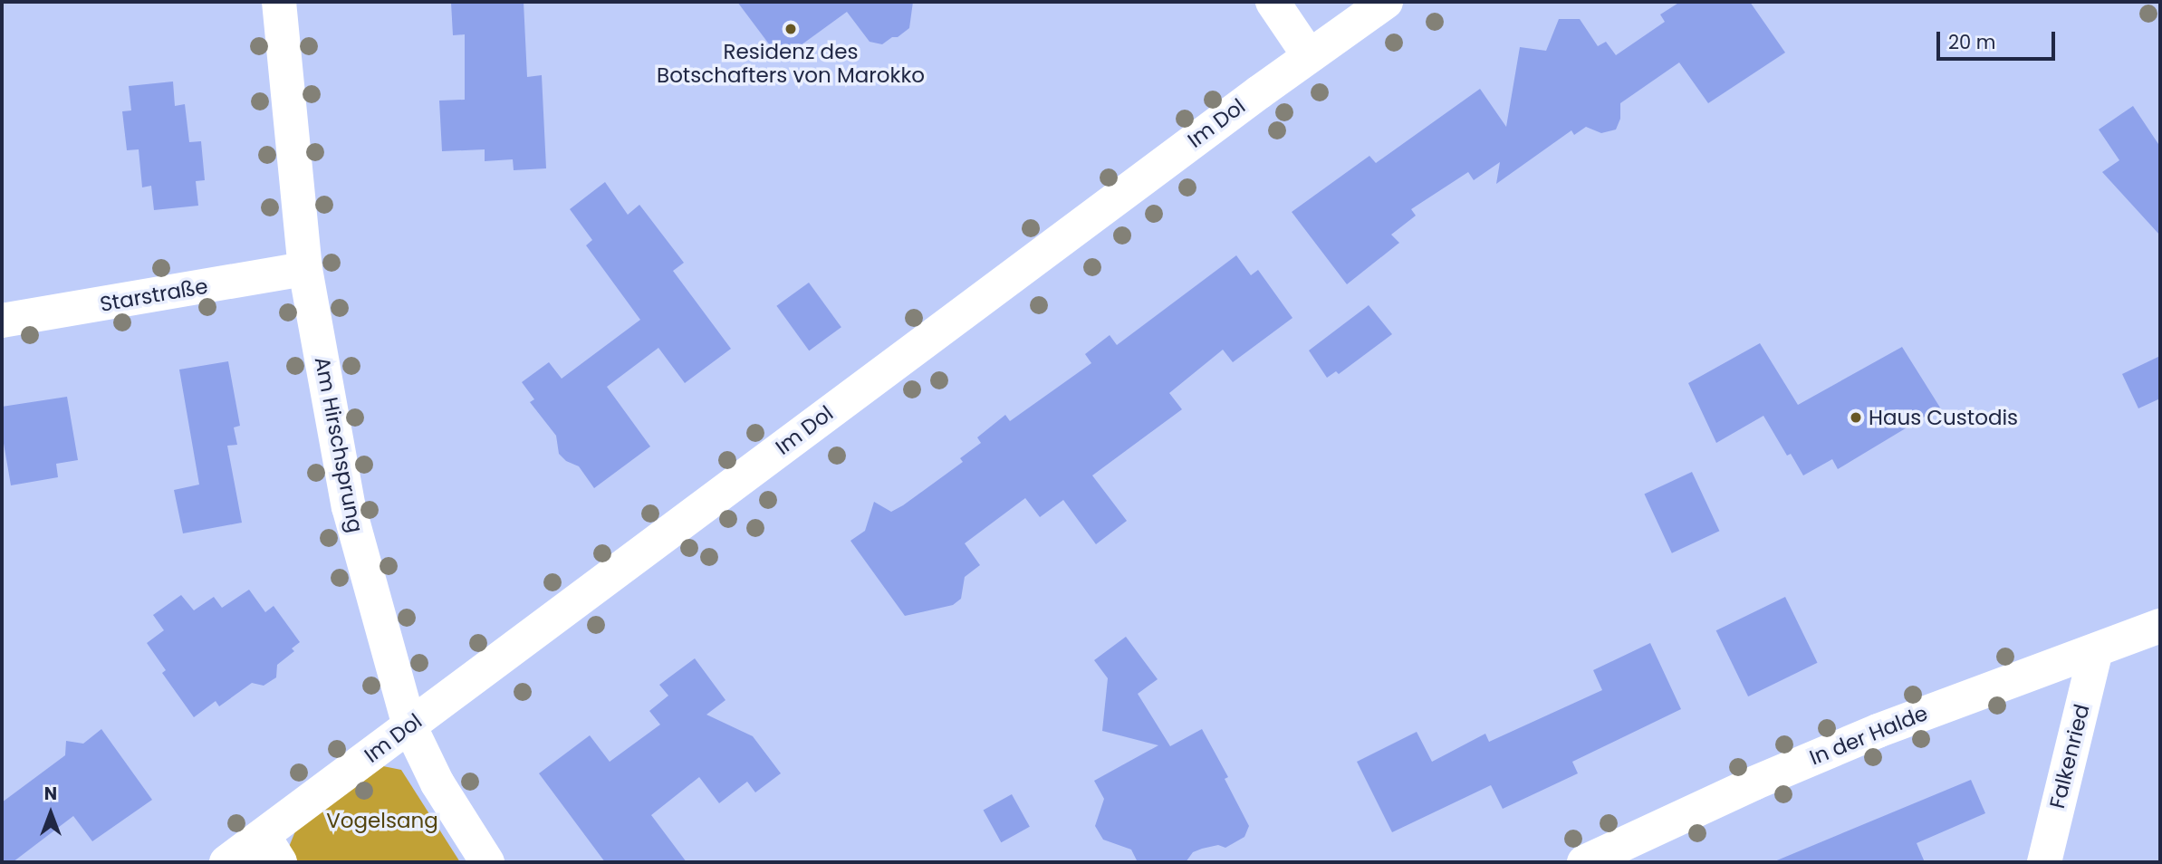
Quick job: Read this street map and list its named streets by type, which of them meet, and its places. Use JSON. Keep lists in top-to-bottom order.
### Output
{
  "streets": {
    "street": [
      "Im Dol",
      "Starstraße",
      "Am Hirschsprung",
      "In der Halde",
      "Falkenried"
    ]
  },
  "crossings": [
    ["Im Dol", "Am Hirschsprung"],
    ["Starstraße", "Am Hirschsprung"],
    ["In der Halde", "Falkenried"]
  ],
  "parks": ["Vogelsang"],
  "places": ["Residenz des Botschafters von Marokko", "Haus Custodis"],
  "scale_bar": "20 m",
  "north": "top"
}
